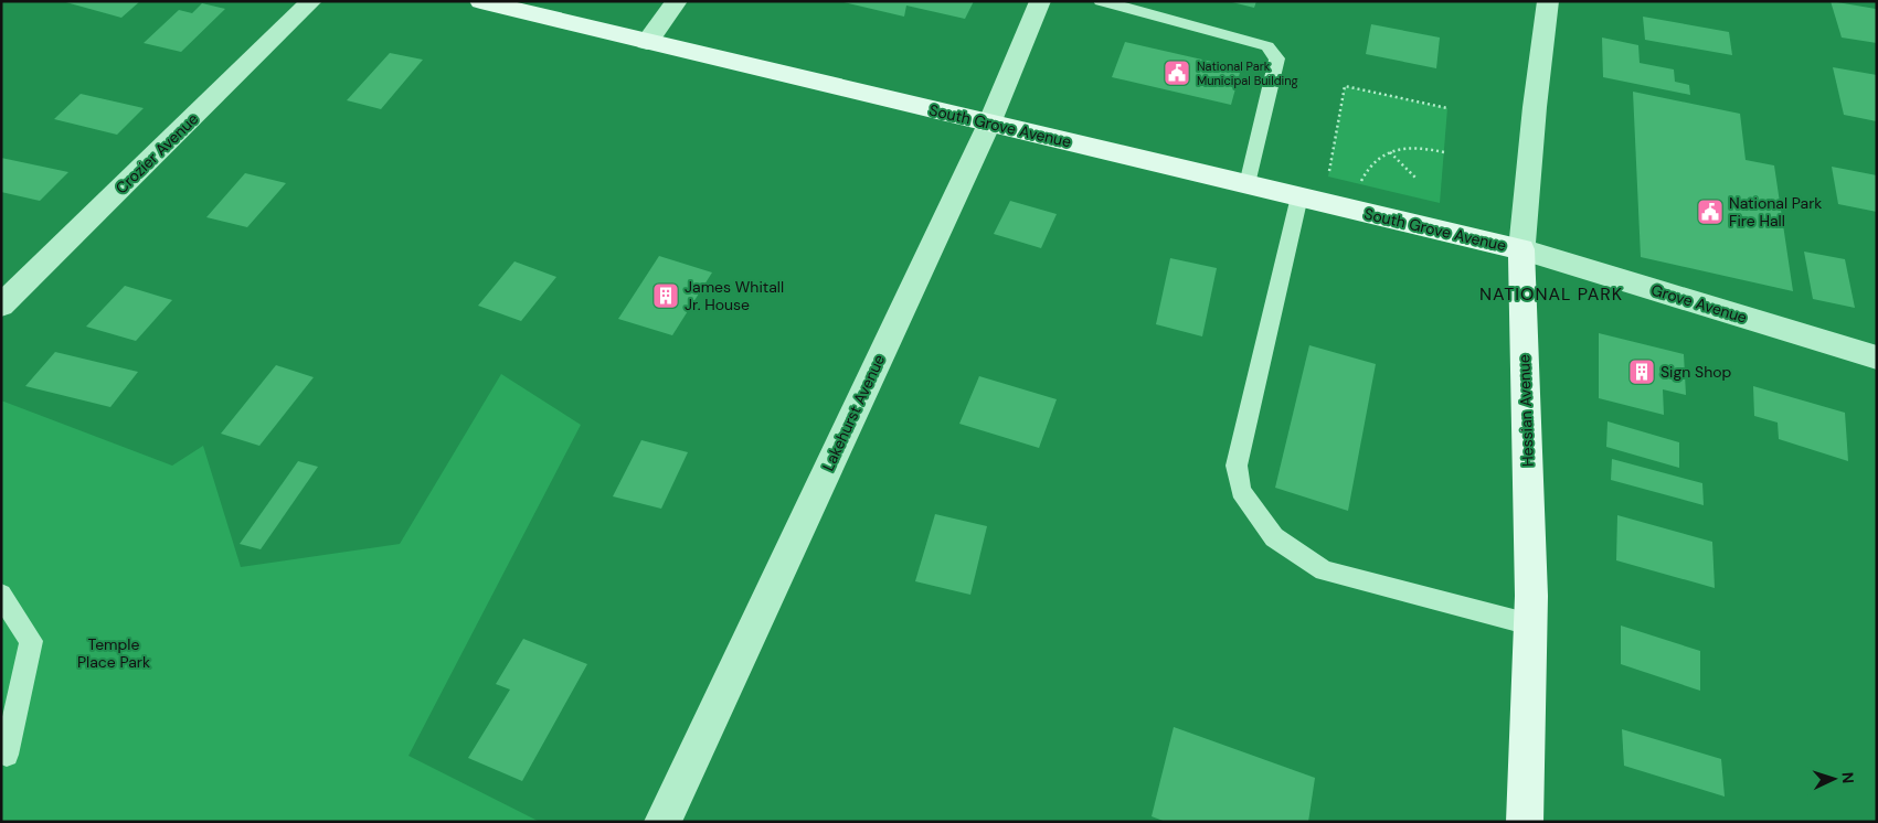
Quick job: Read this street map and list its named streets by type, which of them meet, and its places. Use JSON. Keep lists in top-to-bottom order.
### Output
{
  "streets": {
    "main road": ["South Grove Avenue", "Hessian Avenue"],
    "street": ["Crozier Avenue", "Grove Avenue", "Lakehurst Avenue"]
  },
  "crossings": [
    ["South Grove Avenue", "Grove Avenue"],
    ["South Grove Avenue", "Hessian Avenue"],
    ["South Grove Avenue", "Lakehurst Avenue"],
    ["Grove Avenue", "Hessian Avenue"]
  ],
  "districts": ["NATIONAL PARK"],
  "parks": ["Temple Place Park"],
  "places": {
    "public building": ["National Park Municipal Building", "National Park Fire Hall"],
    "building": ["James Whitall Jr. House", "Sign Shop"]
  },
  "north": "right"
}
